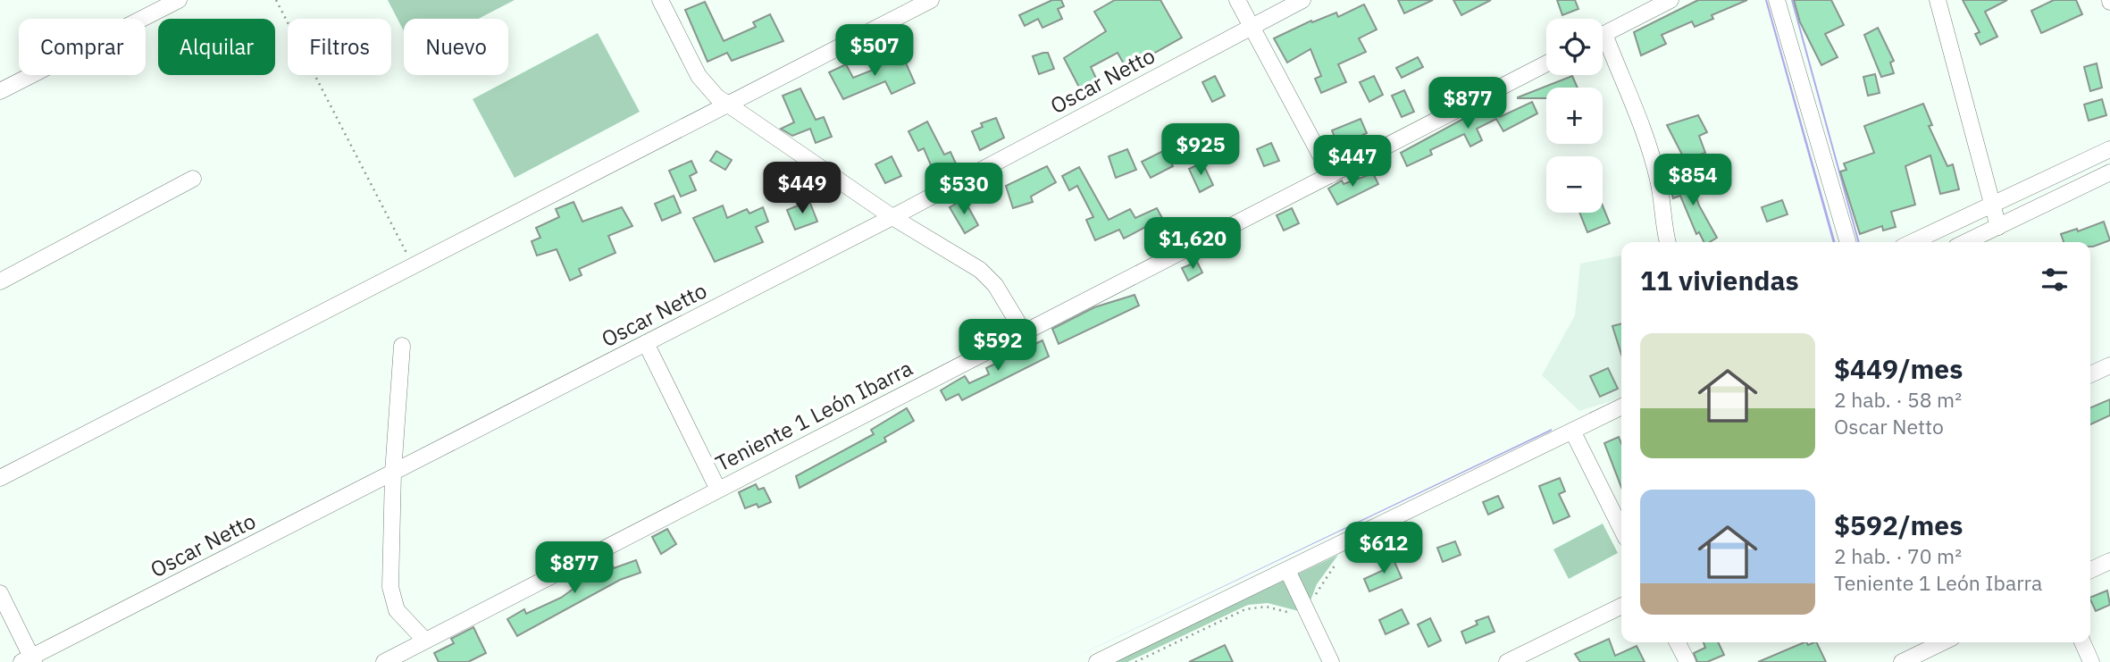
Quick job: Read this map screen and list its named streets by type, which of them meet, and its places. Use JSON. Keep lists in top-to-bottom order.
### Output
{
  "streets": {
    "street": ["Oscar Netto", "Teniente 1 León Ibarra"]
  },
  "page": {
    "map_buttons": ["+", "−"],
    "chip": [
      "Comprar",
      "Alquilar",
      "Filtros",
      "Nuevo"
    ],
    "price": [
      "$507",
      "$877",
      "$925",
      "$447",
      "$854",
      "$449",
      "$530",
      "$1,620",
      "$592",
      "$612",
      "$877"
    ],
    "heading": "11 viviendas",
    "list": [
      {
        "name": "$449/mes",
        "note": "2 hab. · 58 m² · Oscar Netto"
      },
      {
        "name": "$592/mes",
        "note": "2 hab. · 70 m² · Teniente 1 León Ibarra"
      }
    ]
  }
}
